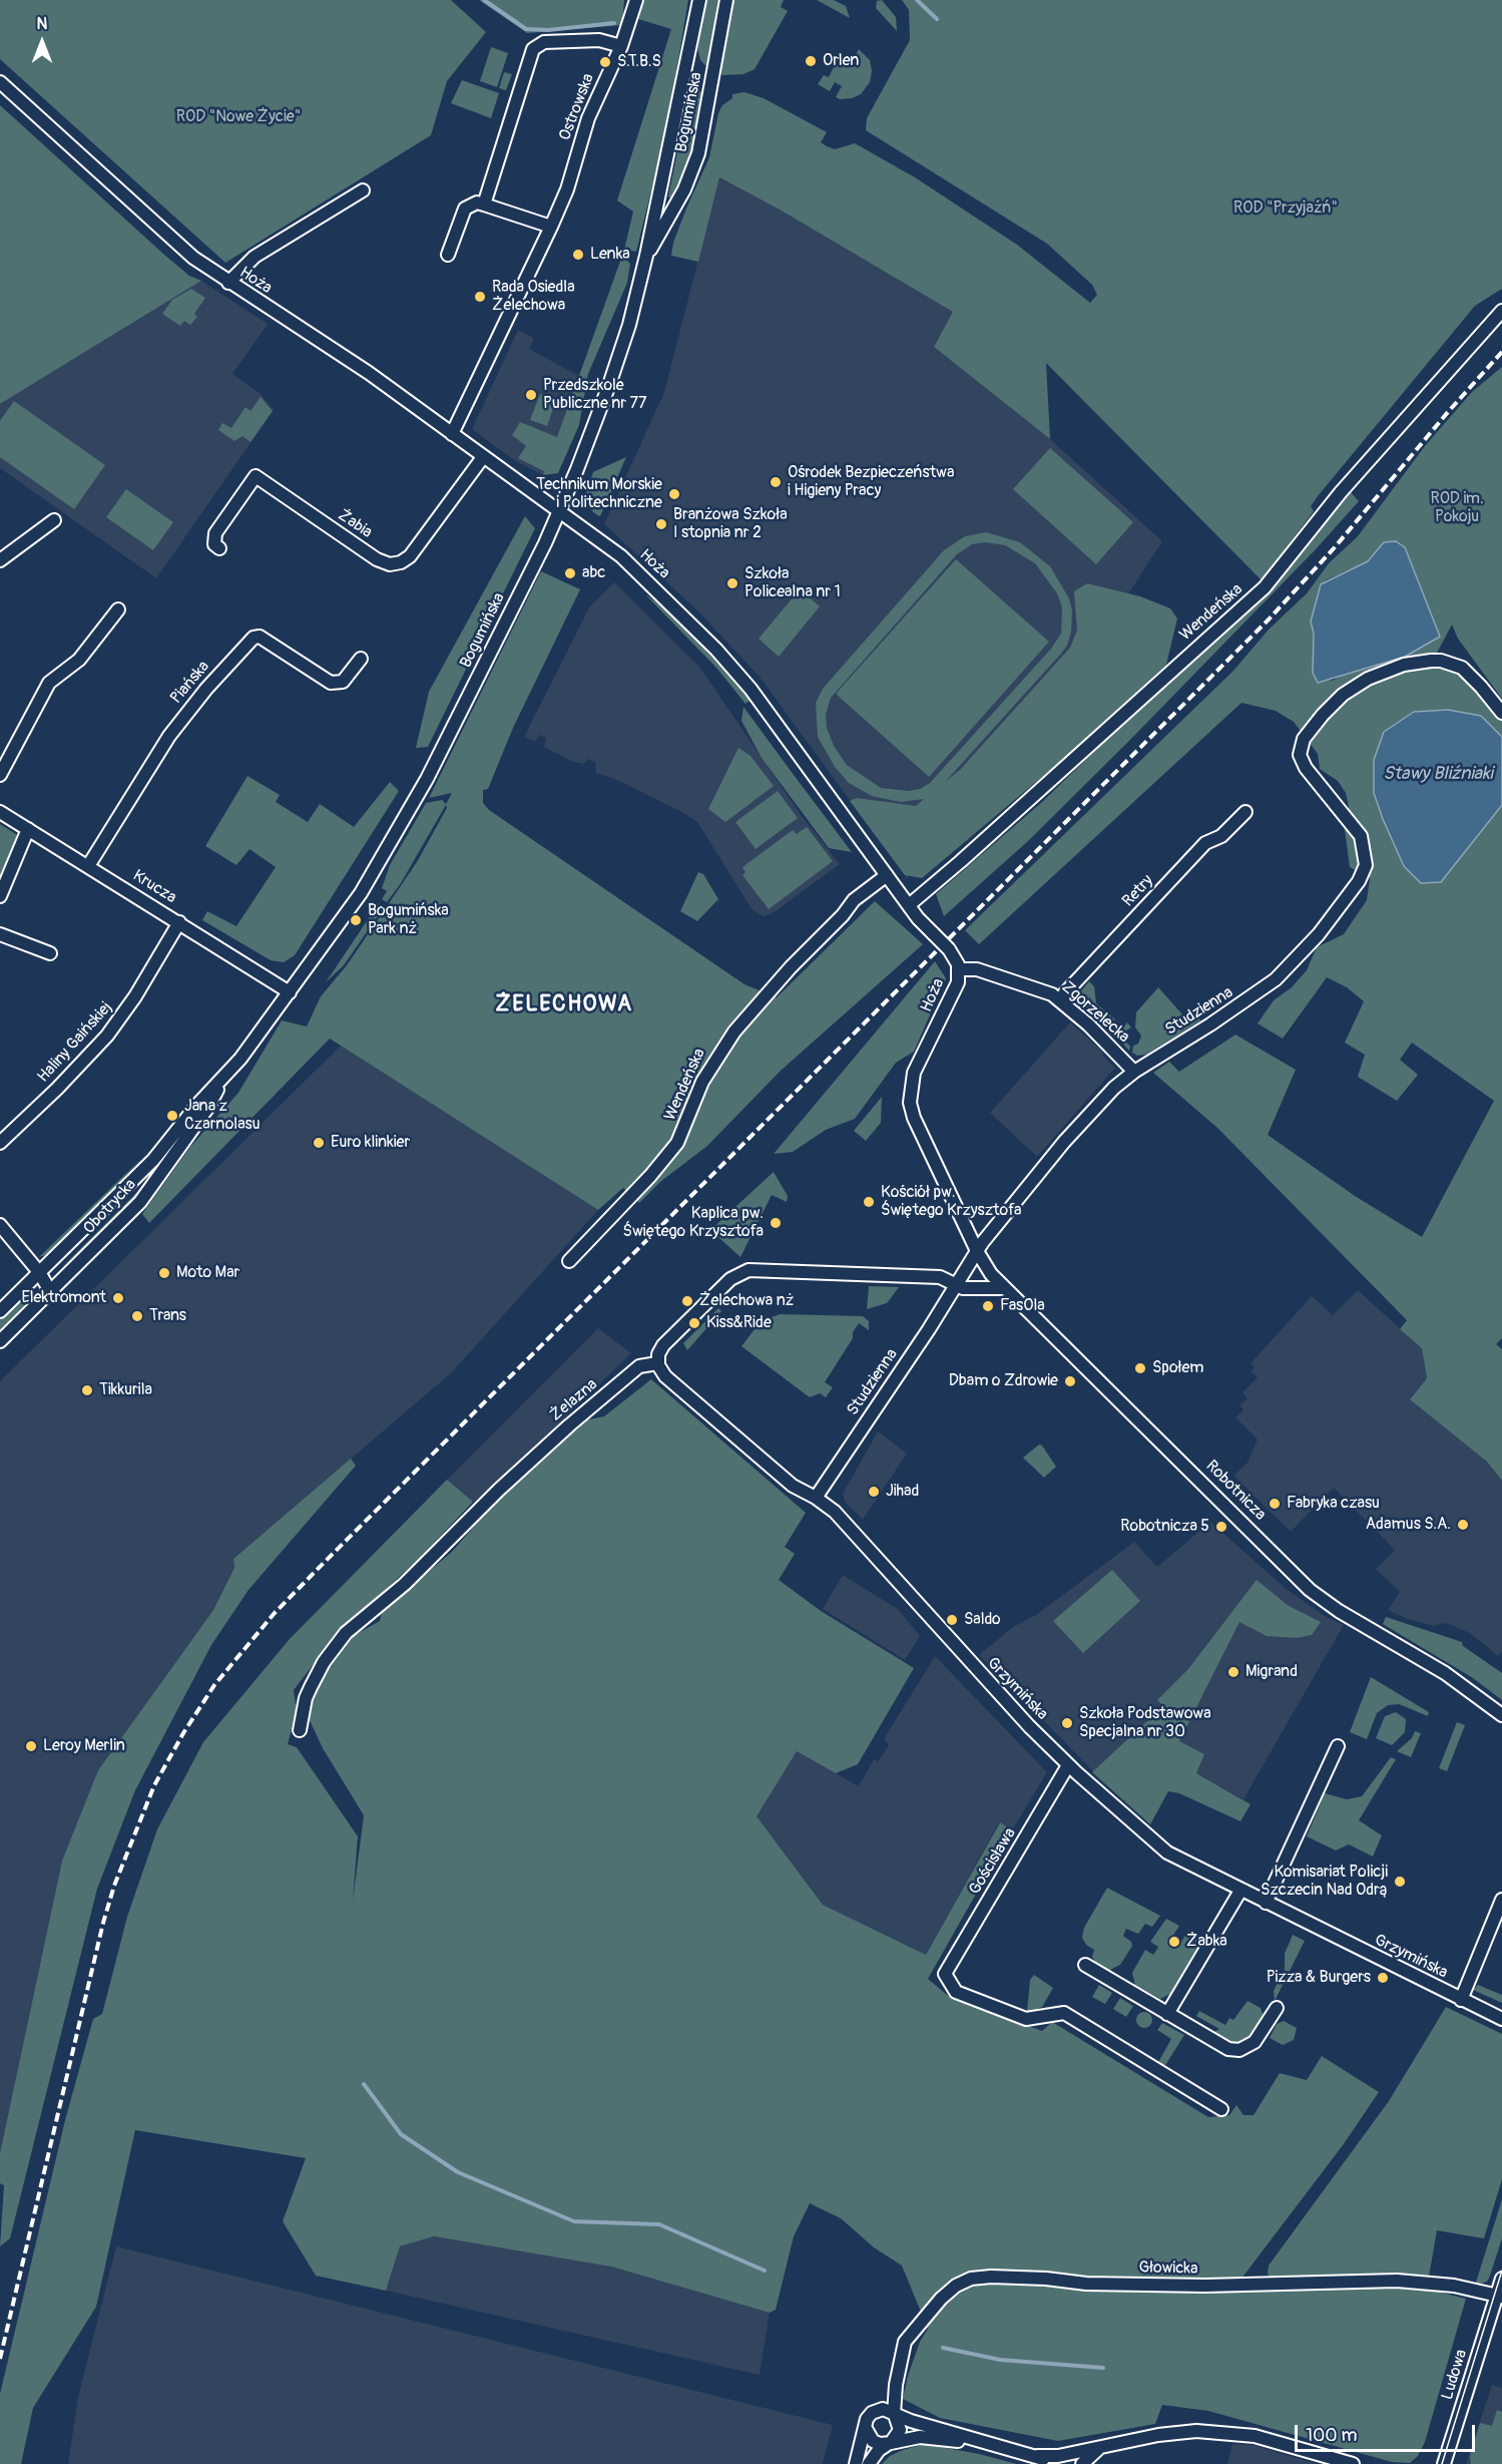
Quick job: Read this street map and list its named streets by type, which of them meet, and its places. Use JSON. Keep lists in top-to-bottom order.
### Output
{
  "streets": {
    "street": [
      "Ostrowska",
      "Bogumińska",
      "Hoża",
      "Żabia",
      "Wendeńska",
      "Piańska",
      "Krucza",
      "Retry",
      "Studzienna",
      "Zgorzelecka",
      "Haliny Gaińskiej",
      "Obotrycka",
      "Żelazna",
      "Robotnicza",
      "Grzymińska",
      "Gościsława",
      "Głowicka",
      "Ludowa"
    ]
  },
  "crossings": [
    ["Ostrowska", "Hoża"],
    ["Bogumińska", "Hoża"],
    ["Bogumińska", "Krucza"],
    ["Bogumińska", "Obotrycka"],
    ["Hoża", "Żabia"],
    ["Hoża", "Wendeńska"],
    ["Hoża", "Studzienna"],
    ["Hoża", "Zgorzelecka"],
    ["Hoża", "Robotnicza"],
    ["Piańska", "Krucza"],
    ["Krucza", "Haliny Gaińskiej"],
    ["Krucza", "Obotrycka"],
    ["Retry", "Zgorzelecka"],
    ["Studzienna", "Zgorzelecka"],
    ["Studzienna", "Robotnicza"],
    ["Studzienna", "Grzymińska"],
    ["Żelazna", "Grzymińska"],
    ["Grzymińska", "Gościsława"],
    ["Głowicka", "Ludowa"]
  ],
  "districts": ["ŻELECHOWA"],
  "water": ["Stawy Bliźniaki"],
  "parks": ["ROD \"Nowe Życie\"", "ROD \"Przyjaźń\"", "ROD im. Pokoju"],
  "places": [
    "Orlen",
    "S.T.B.S",
    "Lenka",
    "Rada Osiedla Żelechowa",
    "Przedszkole Publiczne nr 77",
    "Ośrodek Bezpieczeństwa i Higieny Pracy",
    "Technikum Morskie i Politechniczne",
    "Branżowa Szkoła I stopnia nr 2",
    "abc",
    "Szkoła Policealna nr 1",
    "Bogumińska Park nż",
    "Jana z Czarnolasu",
    "Euro klinkier",
    "Kościół pw. Świętego Krzysztofa",
    "Kaplica pw. Świętego Krzysztofa",
    "Moto Mar",
    "Elektromont",
    "Żelechowa nż",
    "FasOla",
    "Trans",
    "Kiss&Ride",
    "Społem",
    "Dbam o Zdrowie",
    "Tikkurila",
    "Jihad",
    "Fabryka czasu",
    "Adamus S.A.",
    "Robotnicza 5",
    "Saldo",
    "Migrand",
    "Szkoła Podstawowa Specjalna nr 30",
    "Leroy Merlin",
    "Komisariat Policji Szczecin Nad Odrą",
    "Żabka",
    "Pizza & Burgers"
  ],
  "scale_bar": "100 m",
  "north": "top"
}
